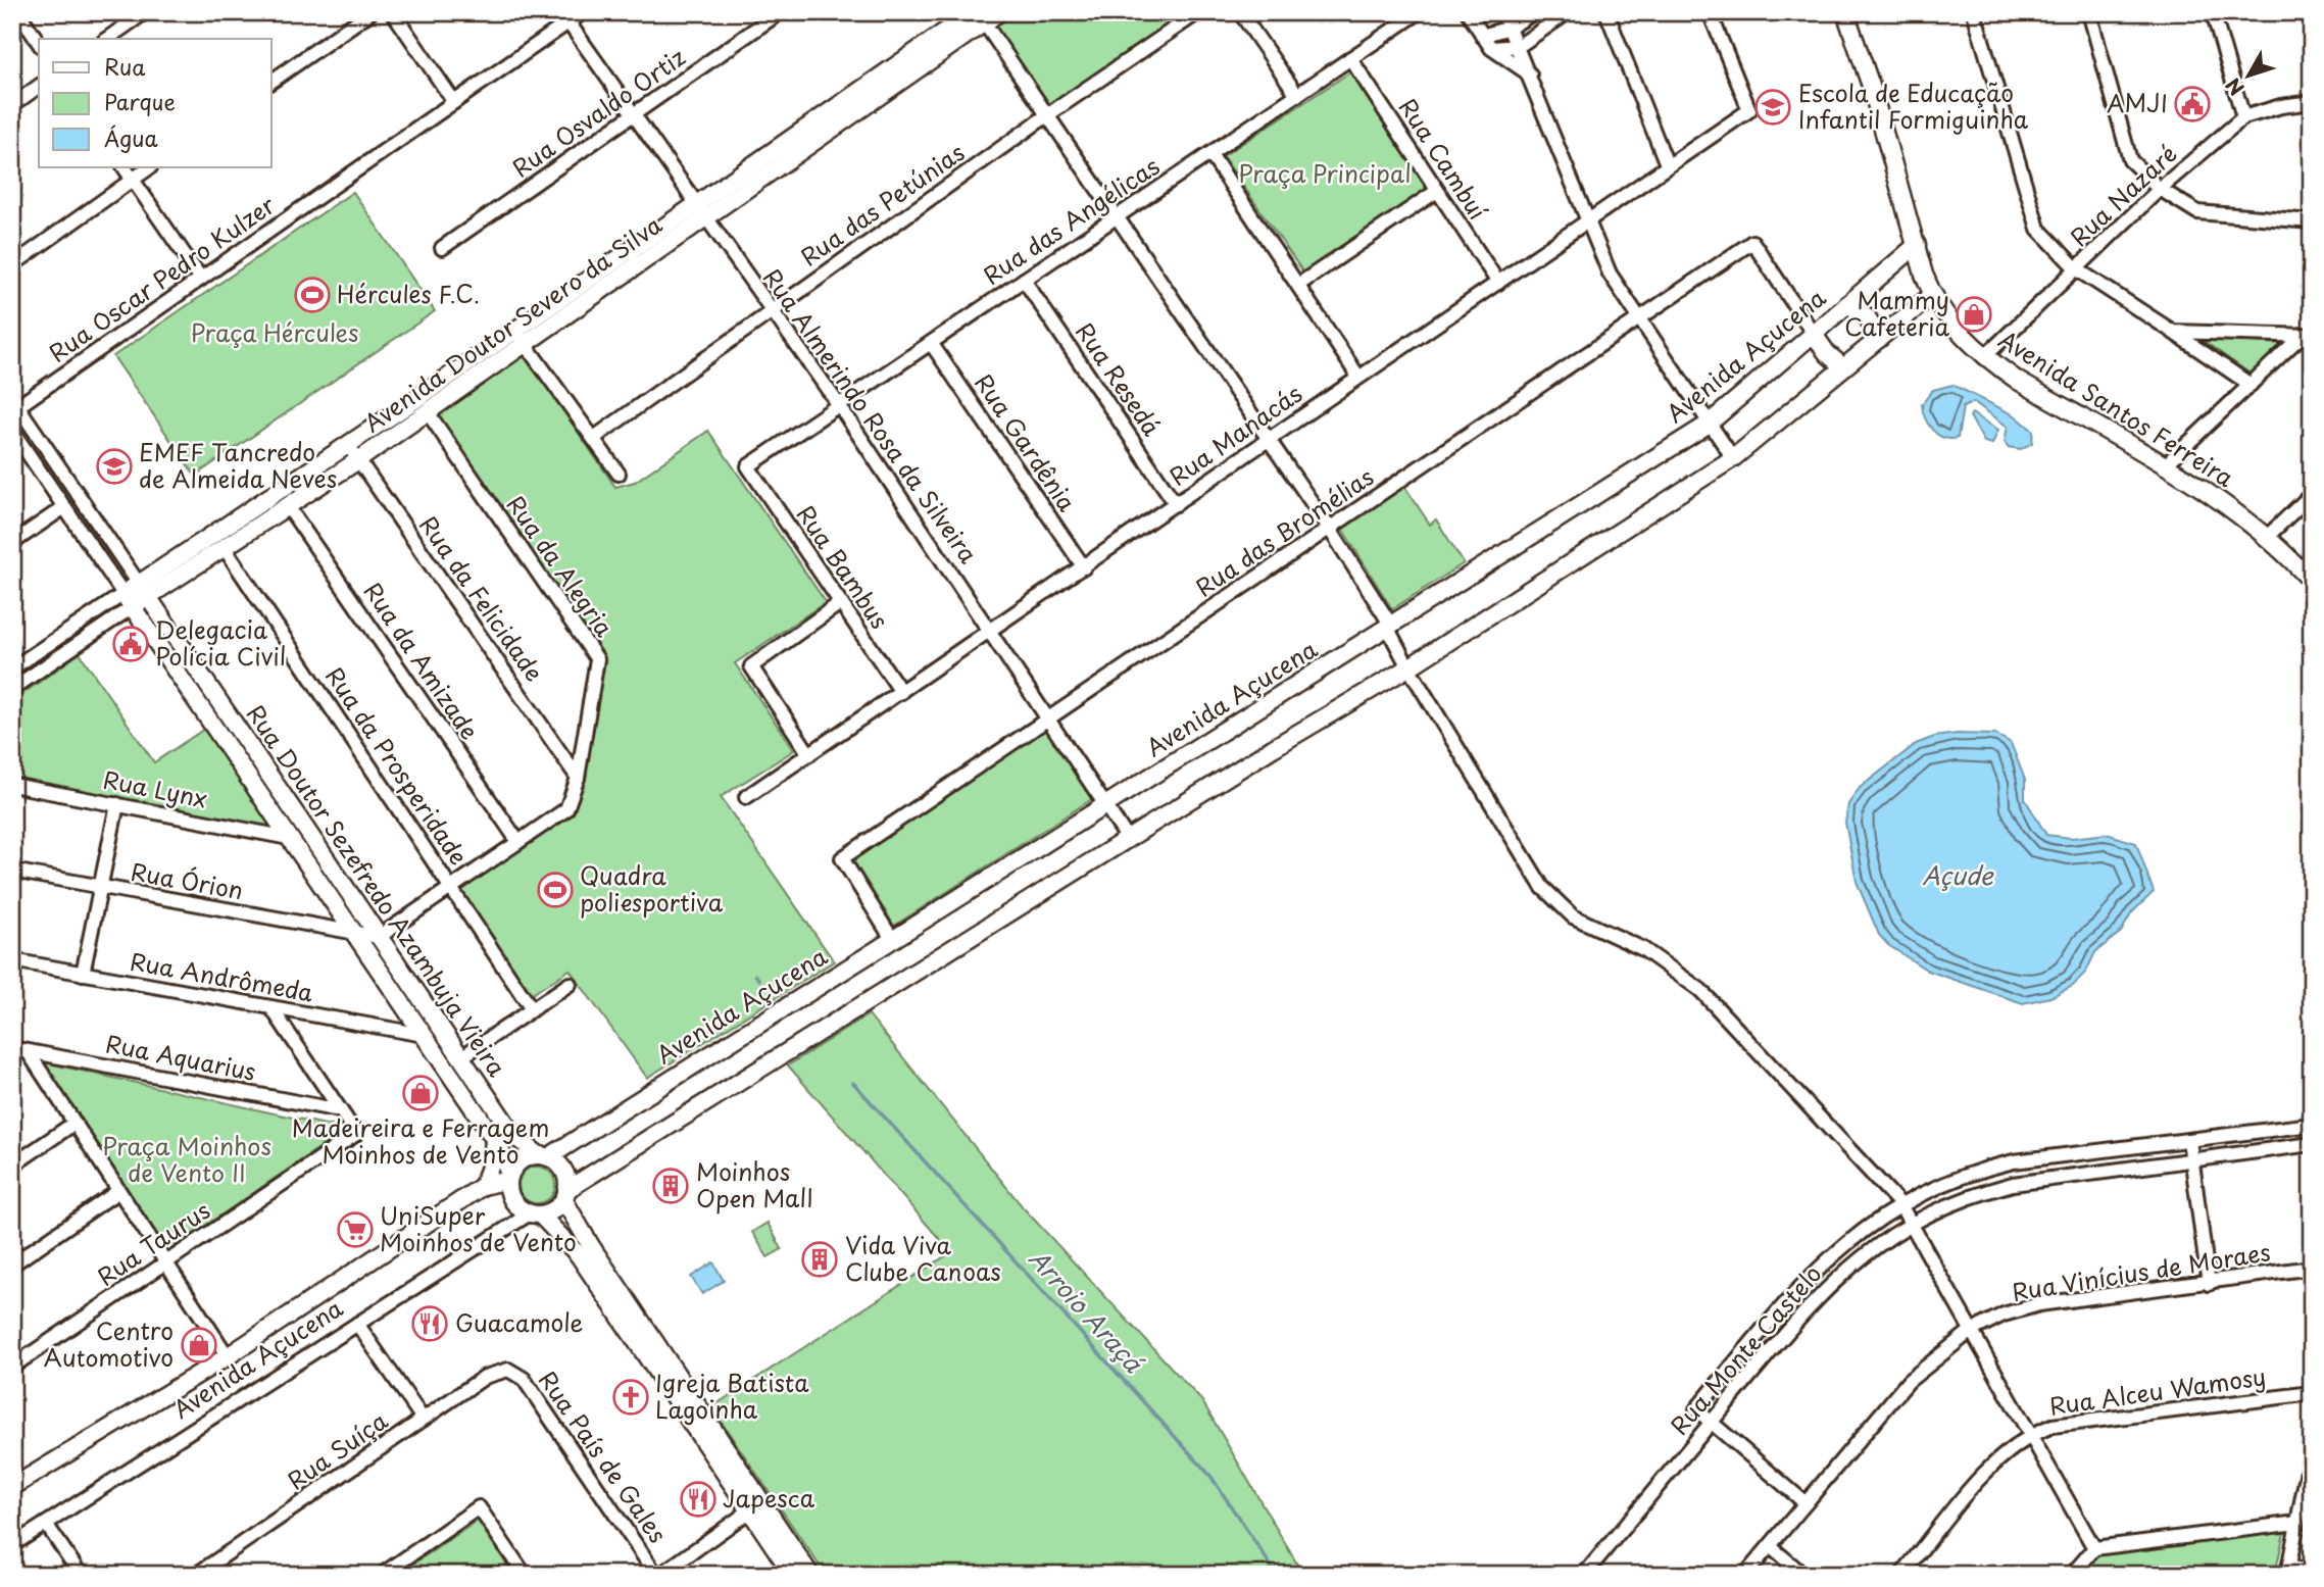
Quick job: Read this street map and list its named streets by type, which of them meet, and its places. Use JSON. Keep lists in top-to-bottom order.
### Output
{
  "streets": {
    "main road": [
      "Avenida Doutor Severo da Silva",
      "Avenida Açucena",
      "Avenida Santos Ferreira",
      "Rua Doutor Sezefredo Azambuja Vieira"
    ],
    "street": [
      "Rua Osvaldo Ortiz",
      "Rua Cambuí",
      "Rua Nazaré",
      "Rua das Petúnias",
      "Rua das Angélicas",
      "Rua Oscar Pedro Kulzer",
      "Rua Resedá",
      "Rua Almerindo Rosa da Silveira",
      "Rua Manacás",
      "Rua Gardênia",
      "Rua das Bromélias",
      "Rua da Alegria",
      "Rua Bambus",
      "Rua da Felicidade",
      "Rua da Amizade",
      "Rua da Prosperidade",
      "Rua Lynx",
      "Rua Órion",
      "Rua Andrômeda",
      "Rua Aquarius",
      "Rua Taurus",
      "Rua Vinícius de Moraes",
      "Rua Monte Castelo",
      "Rua Alceu Wamosy",
      "Rua Suíça",
      "Rua País de Gales"
    ]
  },
  "crossings": [
    ["Rua Osvaldo Ortiz", "Rua Almerindo Rosa da Silveira"],
    ["Rua Cambuí", "Rua das Angélicas"],
    ["Rua Cambuí", "Rua Manacás"],
    ["Rua Nazaré", "Avenida Santos Ferreira"],
    ["Rua das Petúnias", "Rua Almerindo Rosa da Silveira"],
    ["Rua das Angélicas", "Rua Resedá"],
    ["Rua das Angélicas", "Rua Almerindo Rosa da Silveira"],
    ["Rua das Angélicas", "Rua Gardênia"],
    ["Rua das Angélicas", "Rua Bambus"],
    ["Rua Oscar Pedro Kulzer", "Rua Almerindo Rosa da Silveira"],
    ["Rua Oscar Pedro Kulzer", "Rua Doutor Sezefredo Azambuja Vieira"],
    ["Avenida Doutor Severo da Silva", "Rua Almerindo Rosa da Silveira"],
    ["Avenida Doutor Severo da Silva", "Rua da Alegria"],
    ["Avenida Doutor Severo da Silva", "Rua da Felicidade"],
    ["Avenida Doutor Severo da Silva", "Rua da Amizade"],
    ["Avenida Doutor Severo da Silva", "Rua da Prosperidade"],
    ["Avenida Doutor Severo da Silva", "Rua Doutor Sezefredo Azambuja Vieira"],
    ["Avenida Açucena", "Avenida Santos Ferreira"],
    ["Avenida Açucena", "Rua Almerindo Rosa da Silveira"],
    ["Avenida Açucena", "Rua das Bromélias"],
    ["Avenida Açucena", "Rua Doutor Sezefredo Azambuja Vieira"],
    ["Rua Resedá", "Rua Manacás"],
    ["Rua Almerindo Rosa da Silveira", "Rua Manacás"],
    ["Rua Almerindo Rosa da Silveira", "Rua das Bromélias"],
    ["Rua Manacás", "Rua Gardênia"],
    ["Rua Manacás", "Rua Bambus"],
    ["Rua da Alegria", "Rua da Felicidade"],
    ["Rua da Alegria", "Rua da Amizade"],
    ["Rua da Alegria", "Rua da Prosperidade"],
    ["Rua da Alegria", "Rua Doutor Sezefredo Azambuja Vieira"],
    ["Rua Lynx", "Rua Doutor Sezefredo Azambuja Vieira"],
    ["Rua Órion", "Rua Doutor Sezefredo Azambuja Vieira"],
    ["Rua Doutor Sezefredo Azambuja Vieira", "Rua Andrômeda"],
    ["Rua Aquarius", "Rua Taurus"],
    ["Rua Suíça", "Rua País de Gales"]
  ],
  "water": ["Açude", "Arroio Araçá"],
  "parks": ["Praça Principal", "Praça Hércules", "Praça Moinhos de Vento II"],
  "places": {
    "public building": ["AMJI", "Delegacia Polícia Civil"],
    "school or university": ["Escola de Educação Infantil Formiguinha", "EMEF Tancredo de Almeida Neves"],
    "sports": ["Hércules F.C.", "Quadra poliesportiva"],
    "shop": ["Mammy Cafeteria", "Madeireira e Ferragem Moinhos de Vento", "Centro Automotivo"],
    "building": ["Moinhos Open Mall", "Vida Viva Clube Canoas"],
    "supermarket": ["UniSuper Moinhos de Vento"],
    "restaurant": ["Guacamole", "Japesca"],
    "church": ["Igreja Batista Lagoinha"]
  },
  "legend": ["Rua", "Parque", "Água"],
  "north": "bottom left"
}
